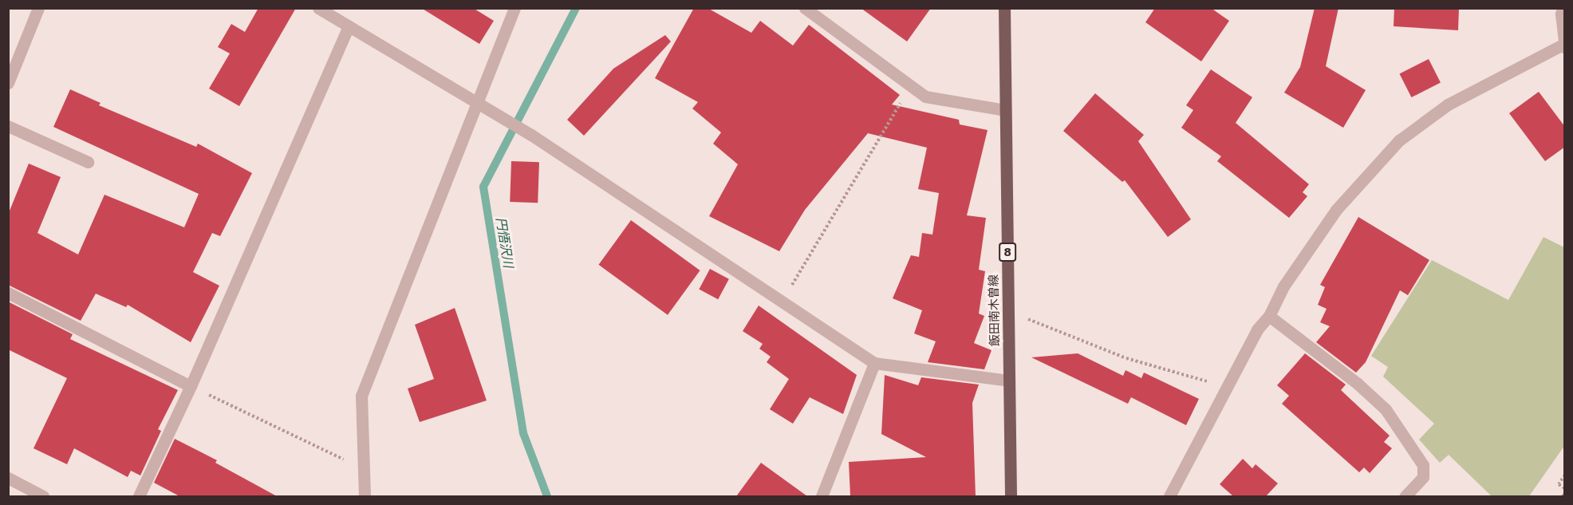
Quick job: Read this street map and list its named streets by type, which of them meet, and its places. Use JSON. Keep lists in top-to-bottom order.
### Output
{
  "streets": {
    "main road": ["8", "飯田南木曽線"]
  },
  "water": ["円悟沢川"]
}
